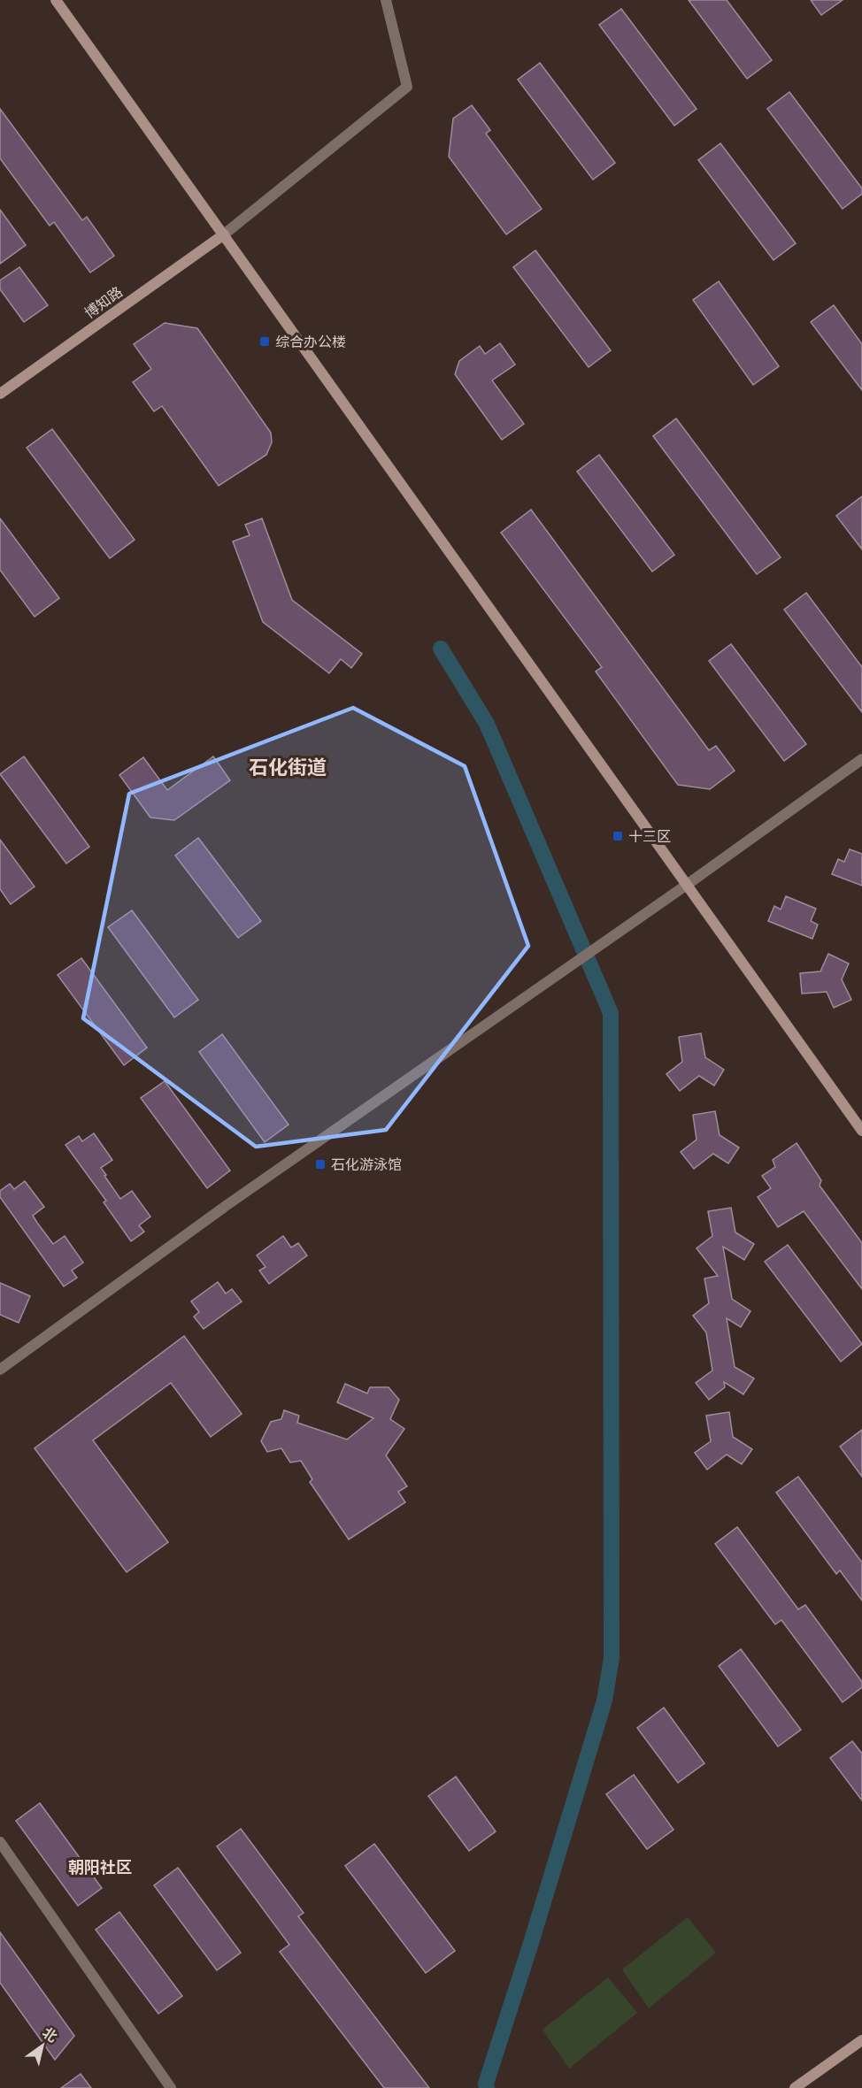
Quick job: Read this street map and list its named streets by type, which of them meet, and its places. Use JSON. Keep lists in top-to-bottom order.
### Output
{
  "streets": {
    "street": ["博知路"]
  },
  "districts": ["石化街道", "朝阳社区"],
  "places": {
    "transit": ["综合办公楼", "十三区", "石化游泳馆"]
  },
  "north": "top right"
}
